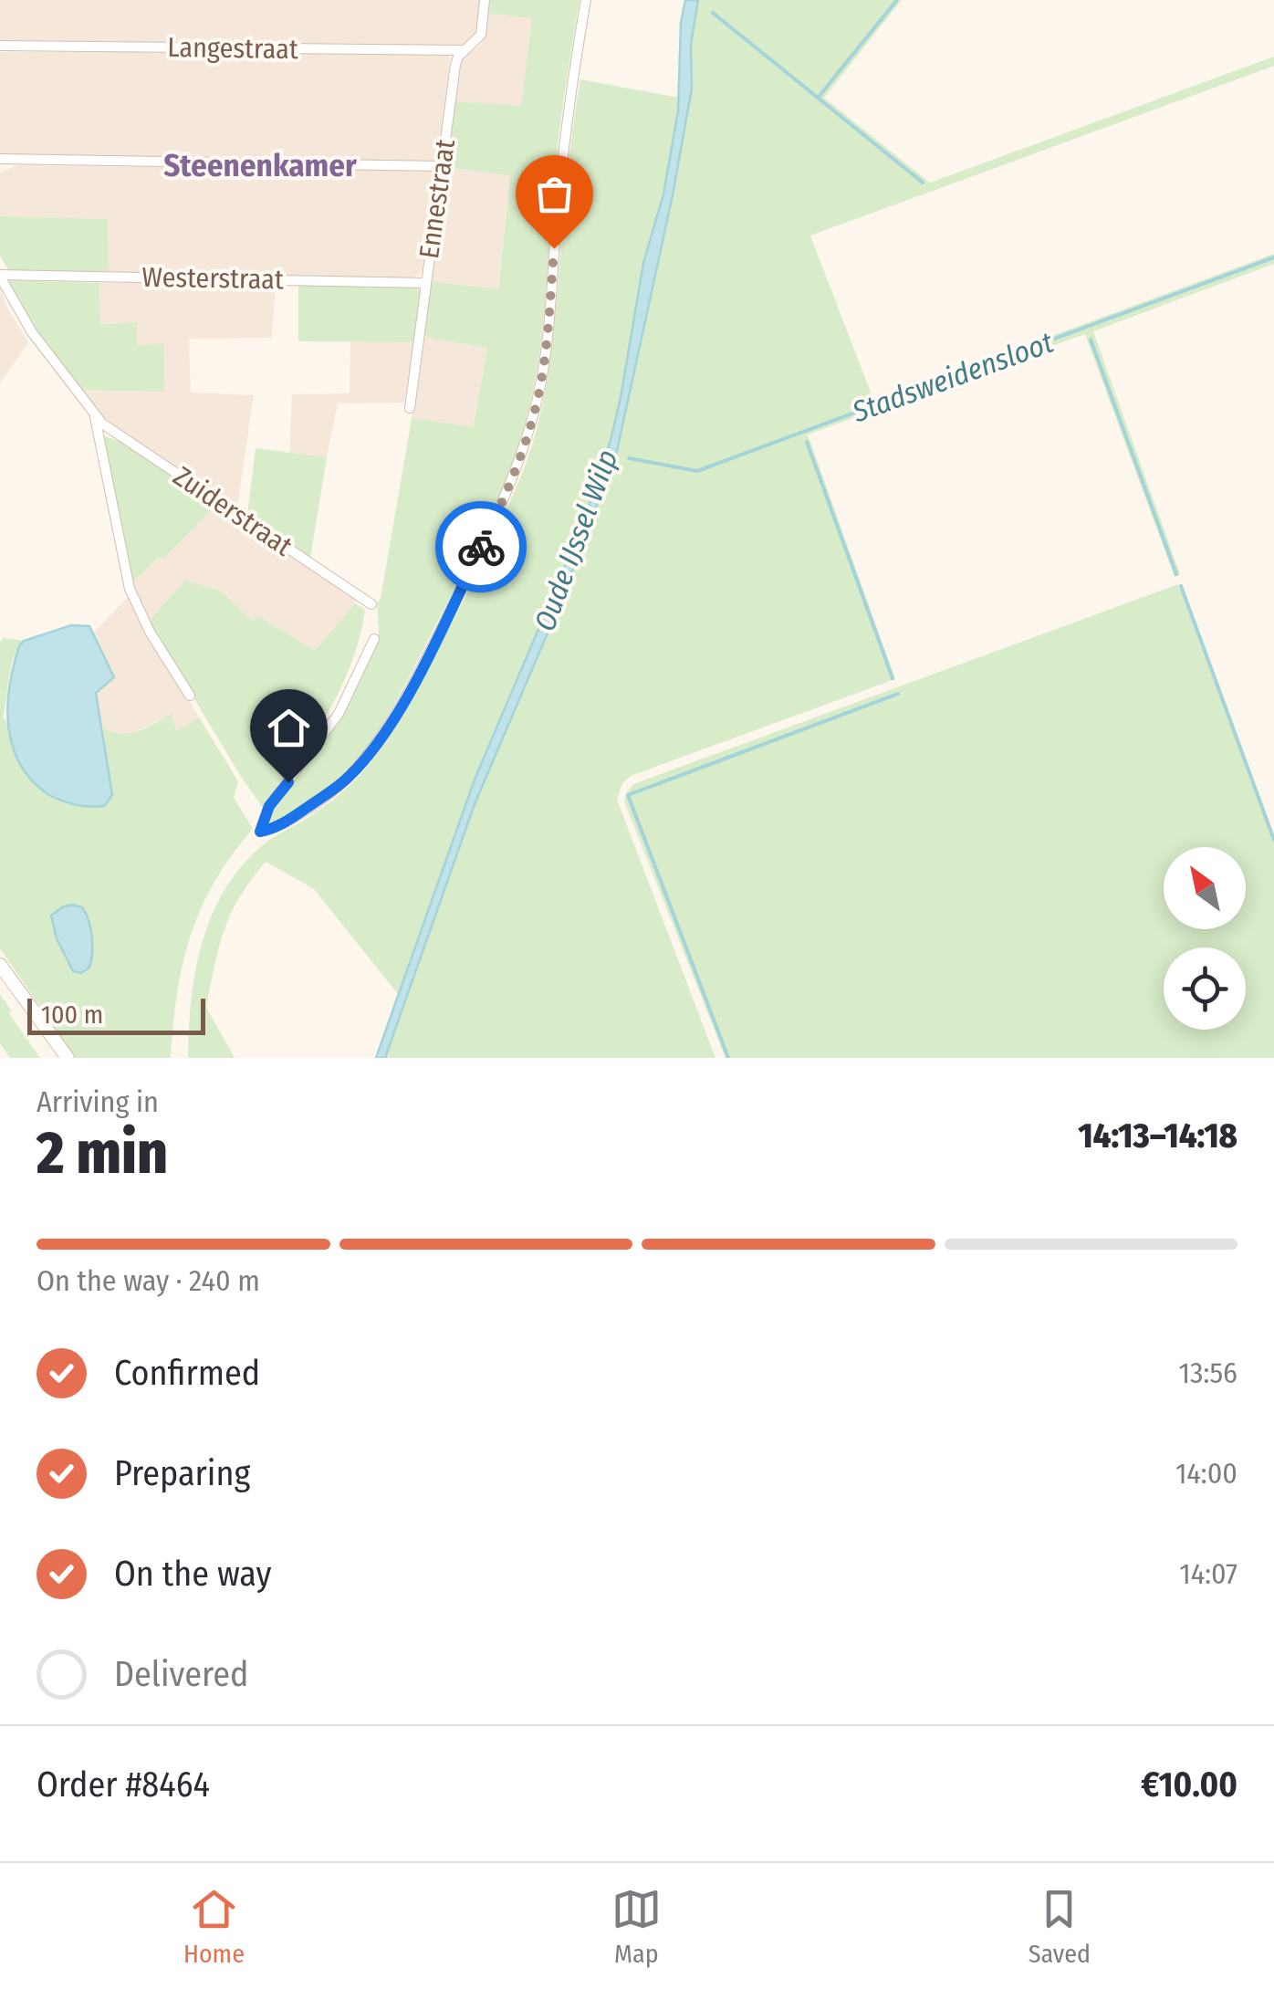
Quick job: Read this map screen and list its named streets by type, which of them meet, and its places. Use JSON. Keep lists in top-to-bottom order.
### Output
{
  "streets": {
    "street": [
      "Langestraat",
      "Ennestraat",
      "Westerstraat",
      "Zuiderstraat"
    ]
  },
  "crossings": [
    ["Langestraat", "Ennestraat"],
    ["Ennestraat", "Westerstraat"],
    ["Westerstraat", "Zuiderstraat"]
  ],
  "districts": ["Steenenkamer"],
  "water": ["Stadsweidensloot", "Oude IJssel Wilp"],
  "scale_bar": "100 m",
  "north": "top left",
  "page": {
    "scale": "100 m",
    "heading": ["2 min", "Arriving in", "14:13–14:18"],
    "panel": ["Order #8464", "€10.00"],
    "bar": "On the way · 240 m",
    "list": [
      ["Confirmed", "13:56"],
      ["Preparing", "14:00"],
      ["On the way", "14:07"],
      "Delivered"
    ],
    "tabs": ["Home", "Map", "Saved"]
  }
}
